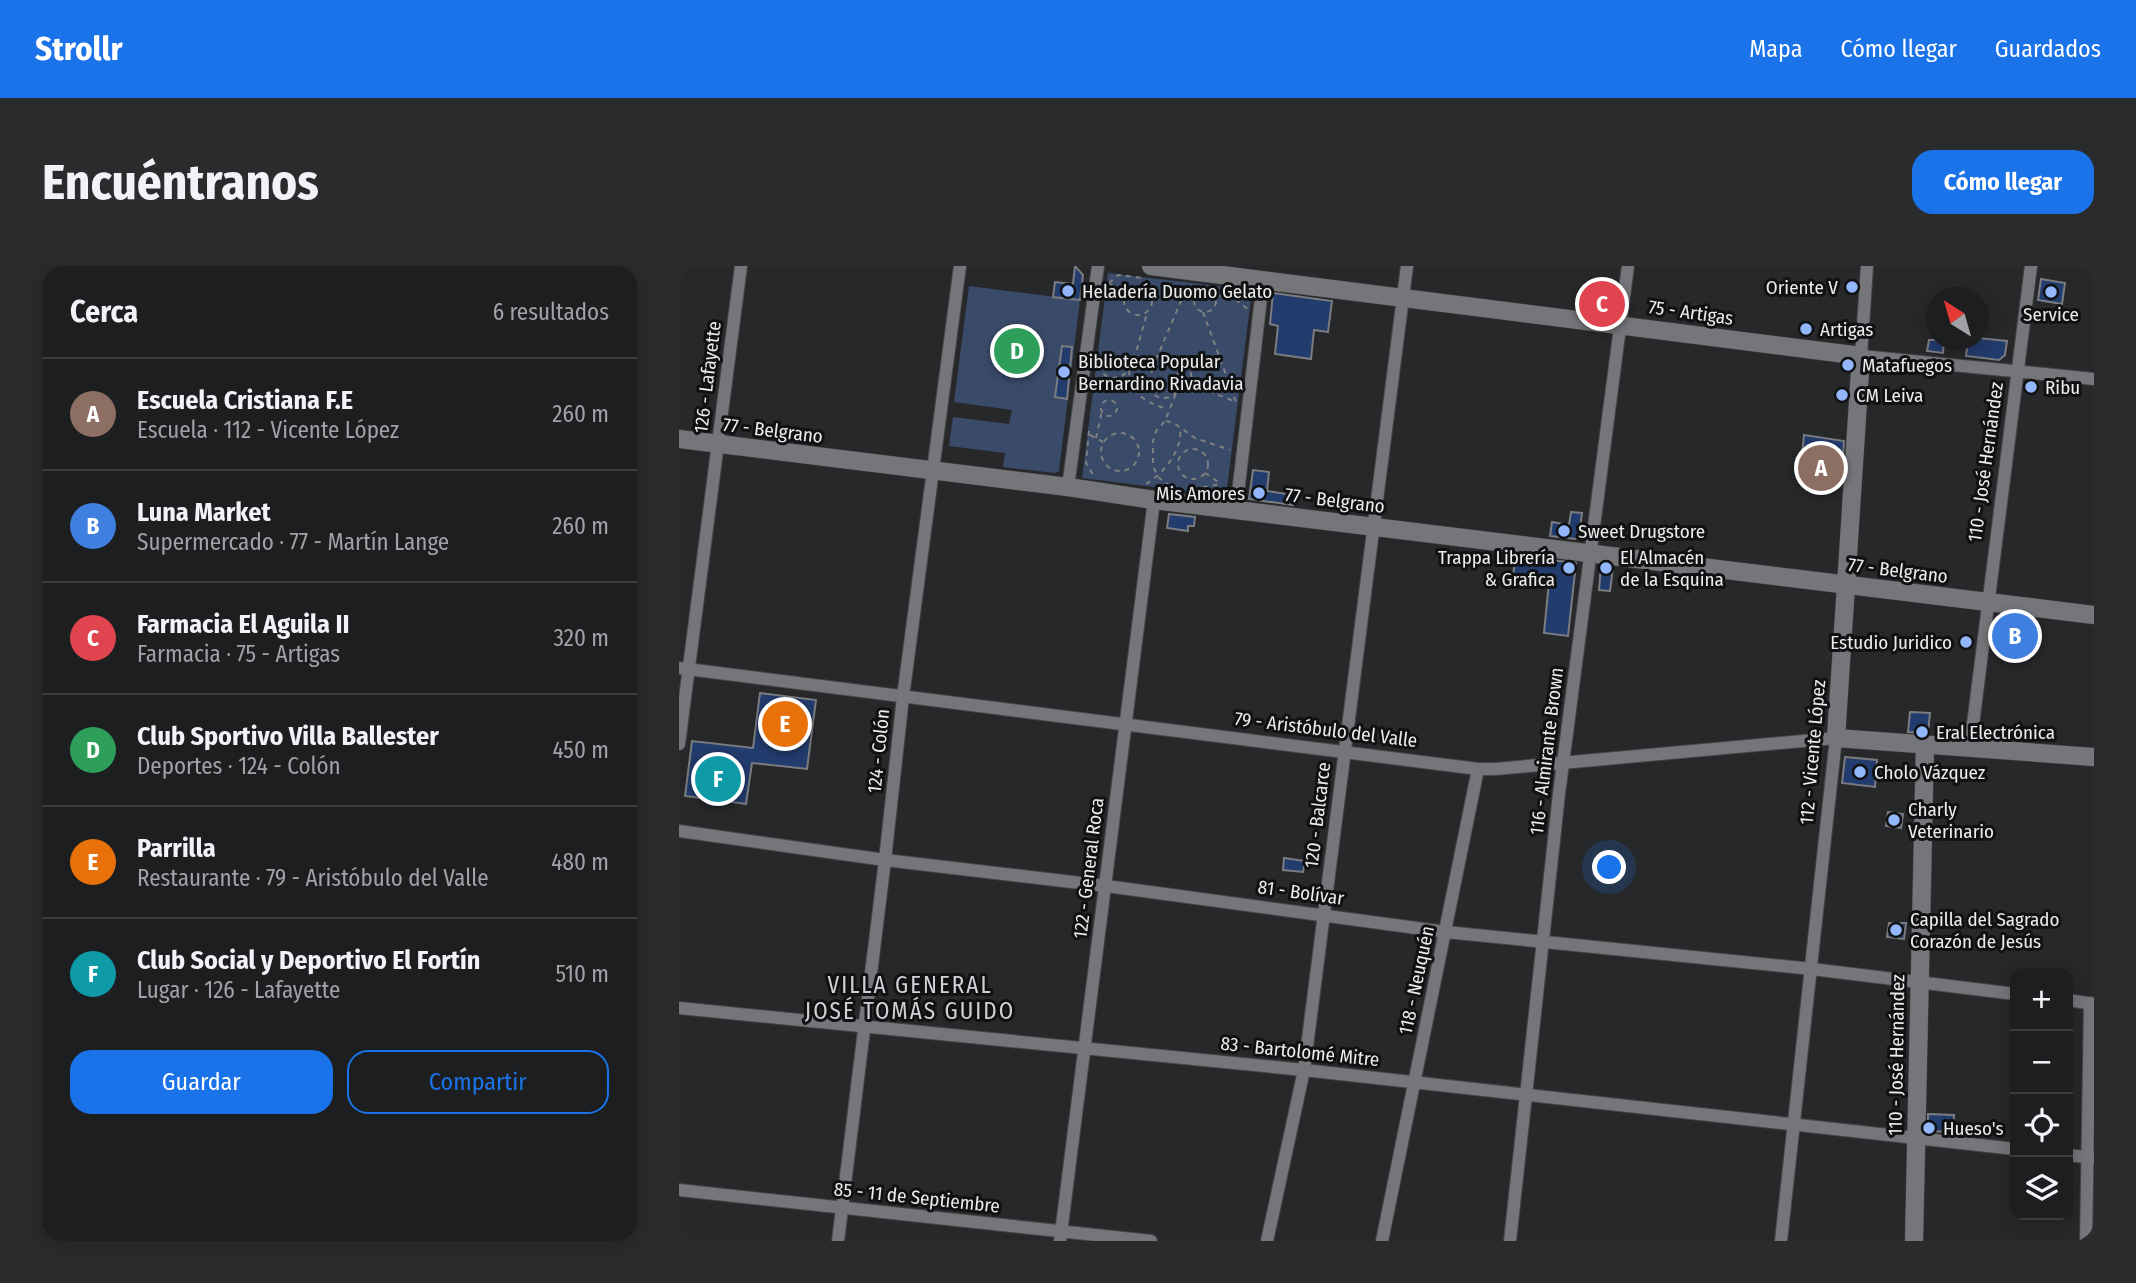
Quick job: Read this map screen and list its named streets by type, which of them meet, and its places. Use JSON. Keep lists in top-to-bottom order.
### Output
{
  "streets": {
    "street": [
      "75 - Artigas",
      "126 - Lafayette",
      "77 - Belgrano",
      "110 - José Hernández",
      "79 - Aristóbulo del Valle",
      "124 - Colón",
      "116 - Almirante Brown",
      "112 - Vicente López",
      "120 - Balcarce",
      "122 - General Roca",
      "81 - Bolívar",
      "118 - Neuquén",
      "83 - Bartolomé Mitre",
      "85 - 11 de Septiembre"
    ]
  },
  "crossings": [
    ["75 - Artigas", "110 - José Hernández"],
    ["75 - Artigas", "116 - Almirante Brown"],
    ["75 - Artigas", "112 - Vicente López"],
    ["75 - Artigas", "120 - Balcarce"],
    ["126 - Lafayette", "77 - Belgrano"],
    ["126 - Lafayette", "79 - Aristóbulo del Valle"],
    ["77 - Belgrano", "110 - José Hernández"],
    ["77 - Belgrano", "124 - Colón"],
    ["77 - Belgrano", "116 - Almirante Brown"],
    ["77 - Belgrano", "112 - Vicente López"],
    ["77 - Belgrano", "120 - Balcarce"],
    ["77 - Belgrano", "122 - General Roca"],
    ["110 - José Hernández", "79 - Aristóbulo del Valle"],
    ["110 - José Hernández", "81 - Bolívar"],
    ["110 - José Hernández", "83 - Bartolomé Mitre"],
    ["79 - Aristóbulo del Valle", "124 - Colón"],
    ["79 - Aristóbulo del Valle", "116 - Almirante Brown"],
    ["79 - Aristóbulo del Valle", "112 - Vicente López"],
    ["79 - Aristóbulo del Valle", "120 - Balcarce"],
    ["79 - Aristóbulo del Valle", "122 - General Roca"],
    ["79 - Aristóbulo del Valle", "118 - Neuquén"],
    ["124 - Colón", "81 - Bolívar"],
    ["124 - Colón", "83 - Bartolomé Mitre"],
    ["124 - Colón", "85 - 11 de Septiembre"],
    ["116 - Almirante Brown", "81 - Bolívar"],
    ["116 - Almirante Brown", "83 - Bartolomé Mitre"],
    ["112 - Vicente López", "81 - Bolívar"],
    ["112 - Vicente López", "83 - Bartolomé Mitre"],
    ["120 - Balcarce", "81 - Bolívar"],
    ["120 - Balcarce", "83 - Bartolomé Mitre"],
    ["122 - General Roca", "81 - Bolívar"],
    ["122 - General Roca", "83 - Bartolomé Mitre"],
    ["122 - General Roca", "85 - 11 de Septiembre"],
    ["81 - Bolívar", "118 - Neuquén"],
    ["118 - Neuquén", "83 - Bartolomé Mitre"]
  ],
  "districts": ["VILLA GENERAL JOSÉ TOMÁS GUIDO"],
  "places": [
    "Oriente V",
    "Heladería Duomo Gelato",
    "Service",
    "Artigas",
    "Matafuegos",
    "Biblioteca Popular Bernardino Rivadavia",
    "Ribu",
    "CM Leiva",
    "Mis Amores",
    "Sweet Drugstore",
    "Trappa Librería & Grafica",
    "El Almacén de la Esquina",
    "Estudio Juridico",
    "Eral Electrónica",
    "Cholo Vázquez",
    "Charly Veterinario",
    "Capilla del Sagrado Corazón de Jesús",
    "Hueso's"
  ],
  "north": "top left",
  "page": {
    "header": "Strollr",
    "nav": ["Mapa", "Cómo llegar", "Guardados"],
    "buttons": [
      "Cómo llegar",
      ["Guardar", "Compartir"]
    ],
    "title": "Encuéntranos",
    "heading": ["Cerca", "6 resultados"],
    "pins": [
      "C",
      "D",
      "A",
      "B",
      "E",
      "F"
    ],
    "list": [
      {
        "mark": "A",
        "name": "Escuela Cristiana F.E",
        "note": "Escuela · 112 - Vicente López",
        "value": "260 m"
      },
      {
        "mark": "B",
        "name": "Luna Market",
        "note": "Supermercado · 77 - Martín Lange",
        "value": "260 m"
      },
      {
        "mark": "C",
        "name": "Farmacia El Aguila II",
        "note": "Farmacia · 75 - Artigas",
        "value": "320 m"
      },
      {
        "mark": "D",
        "name": "Club Sportivo Villa Ballester",
        "note": "Deportes · 124 - Colón",
        "value": "450 m"
      },
      {
        "mark": "E",
        "name": "Parrilla",
        "note": "Restaurante · 79 - Aristóbulo del Valle",
        "value": "480 m"
      },
      {
        "mark": "F",
        "name": "Club Social y Deportivo El Fortín",
        "note": "Lugar · 126 - Lafayette",
        "value": "510 m"
      }
    ],
    "map_buttons": ["+", "−"]
  }
}
